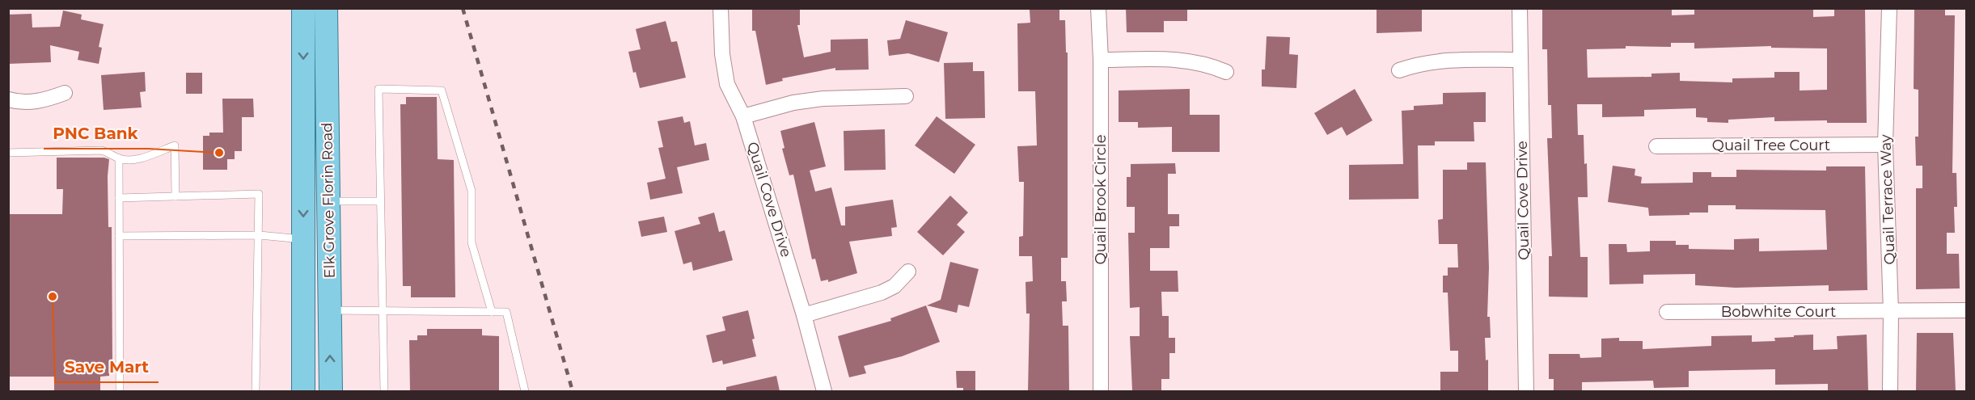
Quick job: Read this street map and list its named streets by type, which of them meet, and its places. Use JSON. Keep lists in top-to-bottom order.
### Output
{
  "streets": {
    "main road": ["Elk Grove Florin Road"],
    "street": [
      "Quail Tree Court",
      "Quail Cove Drive",
      "Quail Brook Circle",
      "Quail Terrace Way",
      "Bobwhite Court"
    ]
  },
  "crossings": [
    ["Quail Tree Court", "Quail Terrace Way"],
    ["Quail Terrace Way", "Bobwhite Court"]
  ],
  "places": ["PNC Bank", "Save Mart"]
}
